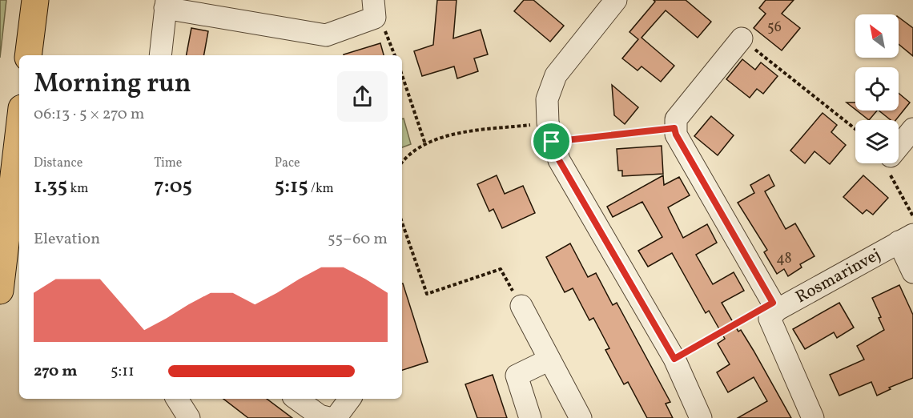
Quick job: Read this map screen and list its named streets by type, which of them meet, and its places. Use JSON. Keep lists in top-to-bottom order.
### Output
{
  "streets": {
    "street": ["Rosmarinvej"]
  },
  "house_numbers": ["56", "48"],
  "north": "top left",
  "page": {
    "heading": ["Morning run", "06:13 · 5 × 270 m"],
    "stats": [
      ["Distance", "1.35 km"],
      ["Time", "7:05"],
      ["Pace", "5:15 /km"]
    ],
    "chart": ["Elevation", "55–60 m"],
    "list": [
      {
        "name": "270 m",
        "note": "5:11"
      }
    ]
  }
}
